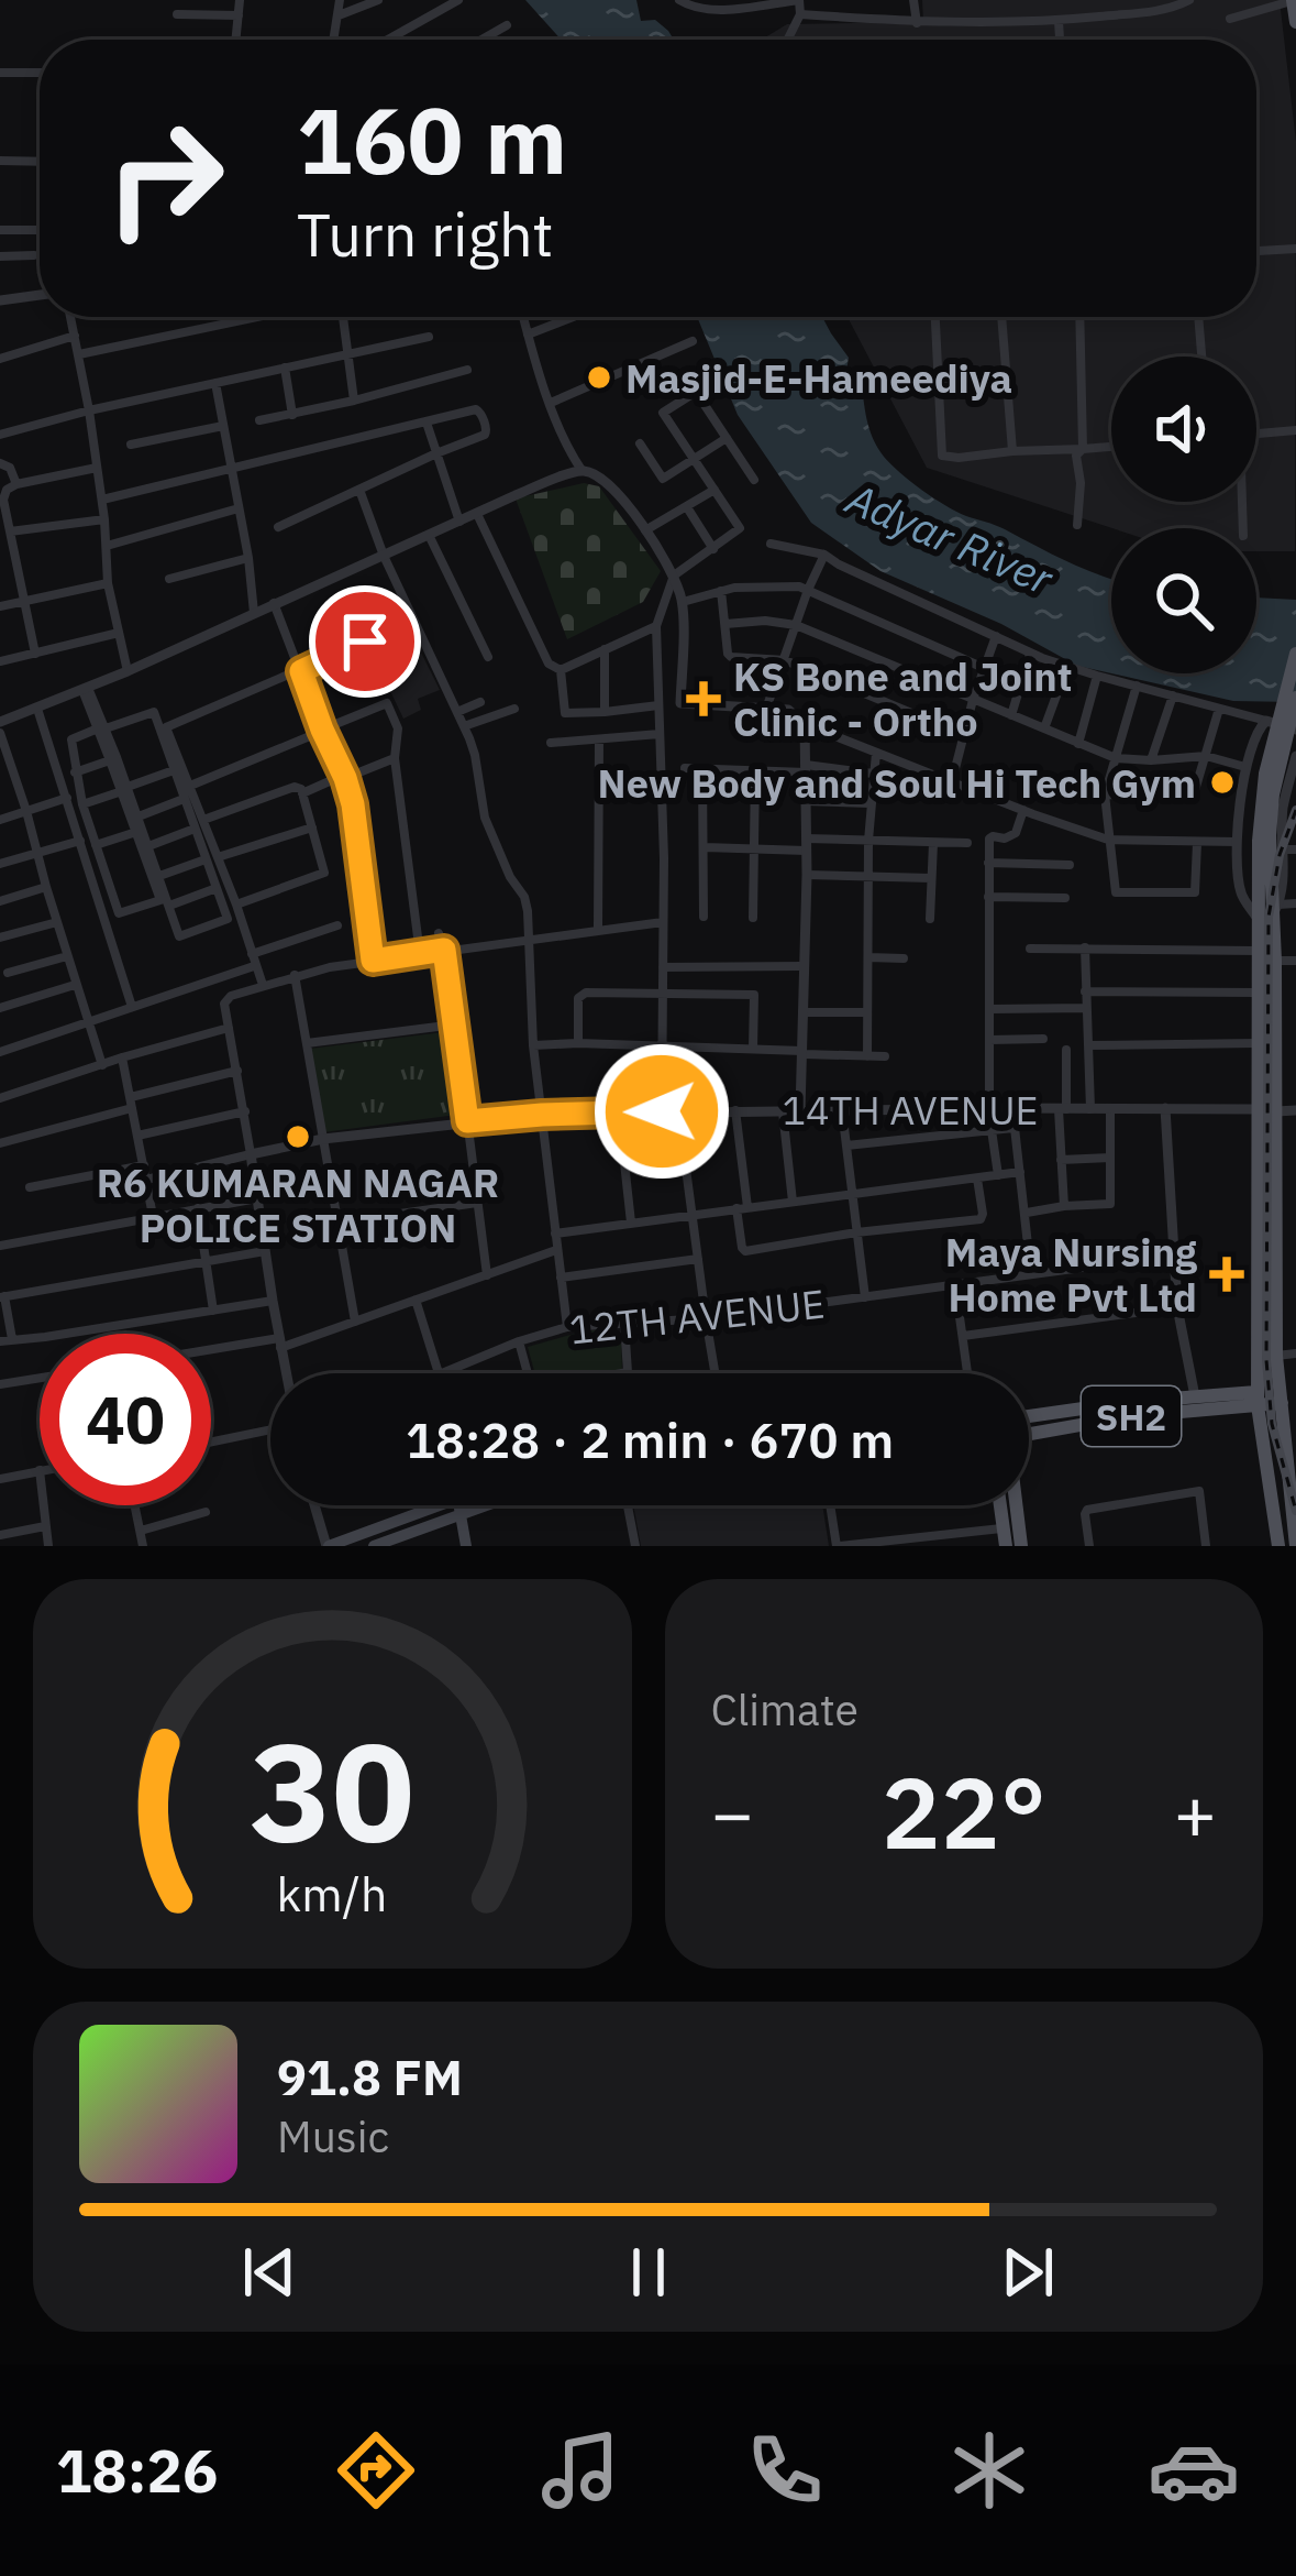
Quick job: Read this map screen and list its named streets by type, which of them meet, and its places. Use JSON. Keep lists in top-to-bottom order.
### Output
{
  "streets": {
    "main road": ["SH2"],
    "street": ["14TH AVENUE", "12TH AVENUE"]
  },
  "water": ["Adyar River"],
  "places": {
    "other": ["Masjid-E-Hameediya", "New Body and Soul Hi Tech Gym", "R6 KUMARAN NAGAR POLICE STATION"],
    "health": ["KS Bone and Joint Clinic - Ortho", "Maya Nursing Home Pvt Ltd"]
  },
  "page": {
    "turn": ["160 m", "Turn right"],
    "limit": "40",
    "trip": "18:28 · 2 min · 670 m",
    "tile": "Climate",
    "heat": ["−", "22°", "+"],
    "song": ["91.8 FM", "Music"],
    "tabs": "18:26",
    "gauge": ["30", "km/h"]
  }
}
